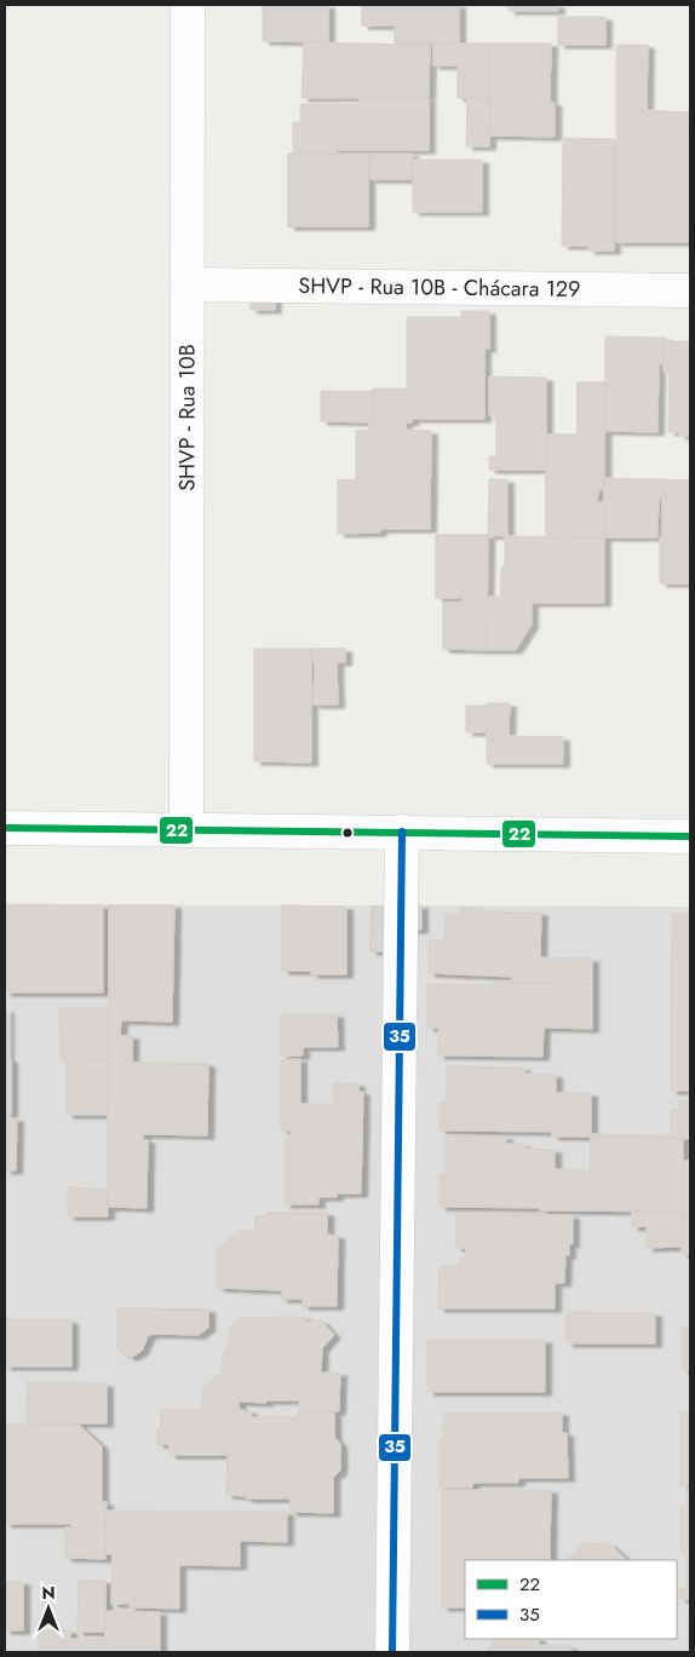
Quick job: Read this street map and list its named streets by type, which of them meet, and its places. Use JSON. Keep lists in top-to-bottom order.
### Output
{
  "streets": {
    "street": ["SHVP - Rua 10B - Chácara 129", "SHVP - Rua 10B"]
  },
  "crossings": [
    ["SHVP - Rua 10B - Chácara 129", "SHVP - Rua 10B"]
  ],
  "lines": ["transit line 22", "transit line 35"],
  "legend": ["22", "35"],
  "north": "top"
}
